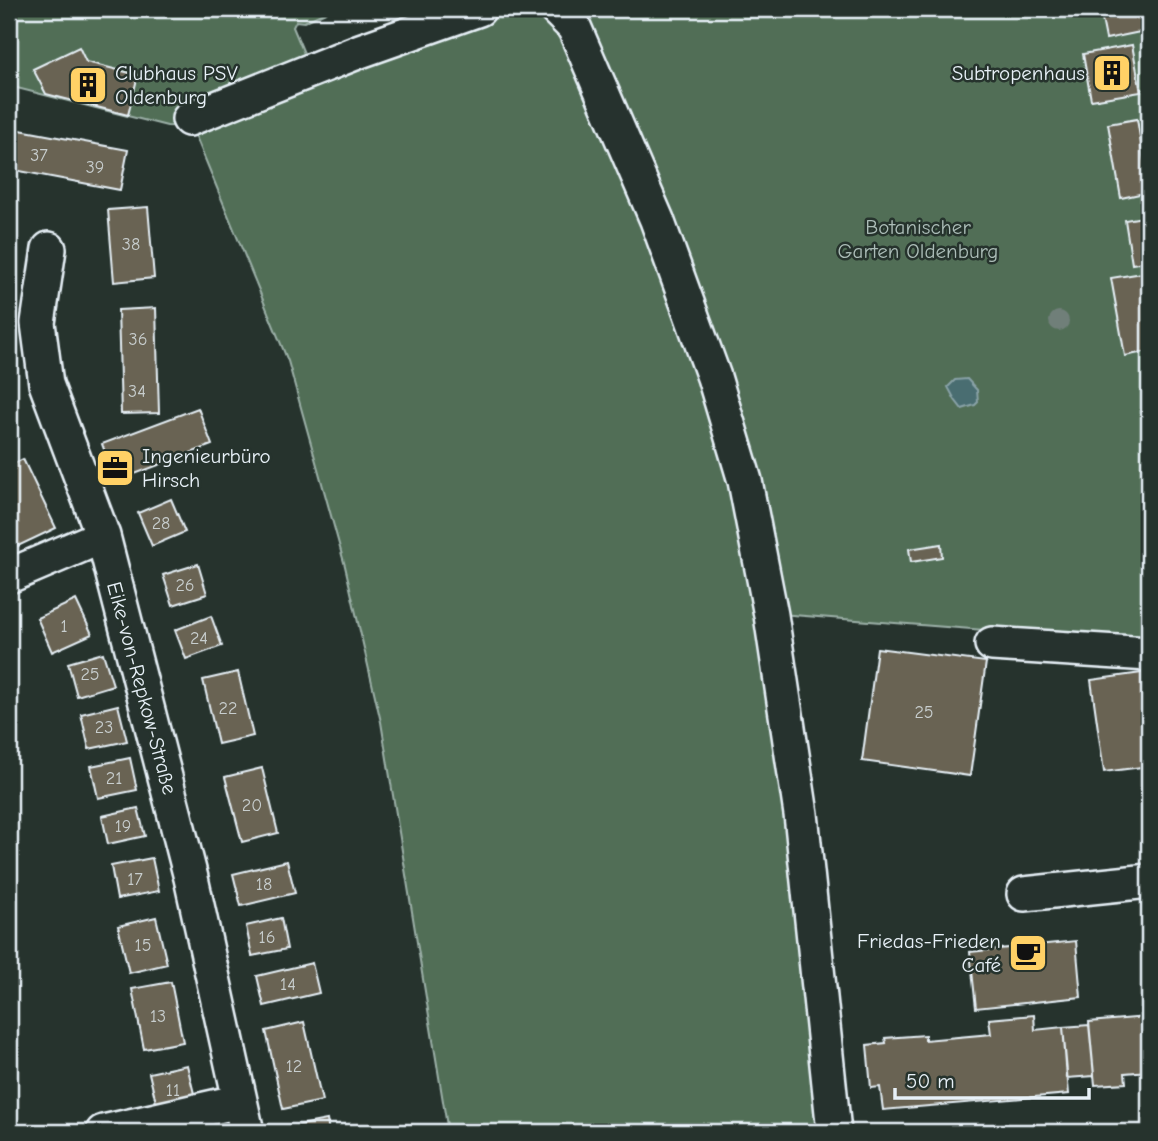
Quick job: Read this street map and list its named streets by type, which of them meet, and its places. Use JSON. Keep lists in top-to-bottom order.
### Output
{
  "streets": {
    "street": ["Eike-von-Repkow-Straße"]
  },
  "parks": ["Botanischer Garten Oldenburg"],
  "places": {
    "building": ["Subtropenhaus", "Clubhaus PSV Oldenburg"],
    "office": ["Ingenieurbüro Hirsch"],
    "cafe": ["Friedas-Frieden Café"]
  },
  "house_numbers": [
    "37",
    "39",
    "38",
    "36",
    "34",
    "28",
    "26",
    "1",
    "24",
    "25",
    "22",
    "25",
    "23",
    "21",
    "20",
    "19",
    "17",
    "18",
    "16",
    "15",
    "14",
    "13",
    "12",
    "11"
  ],
  "scale_bar": "50 m"
}
